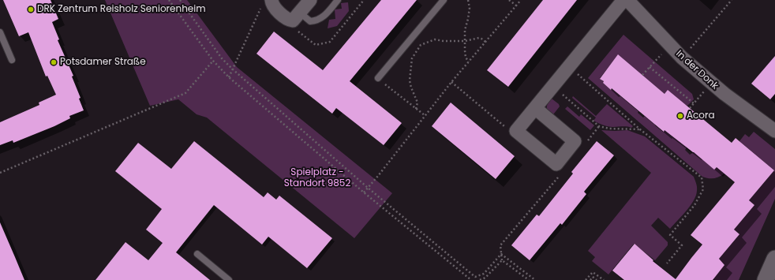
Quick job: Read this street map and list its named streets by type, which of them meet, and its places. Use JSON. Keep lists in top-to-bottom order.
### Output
{
  "streets": {
    "street": ["In der Donk"]
  },
  "parks": ["Spielplatz - Standort 9852"],
  "places": ["DRK Zentrum Reisholz Seniorenheim", "Potsdamer Straße", "Acora"]
}
